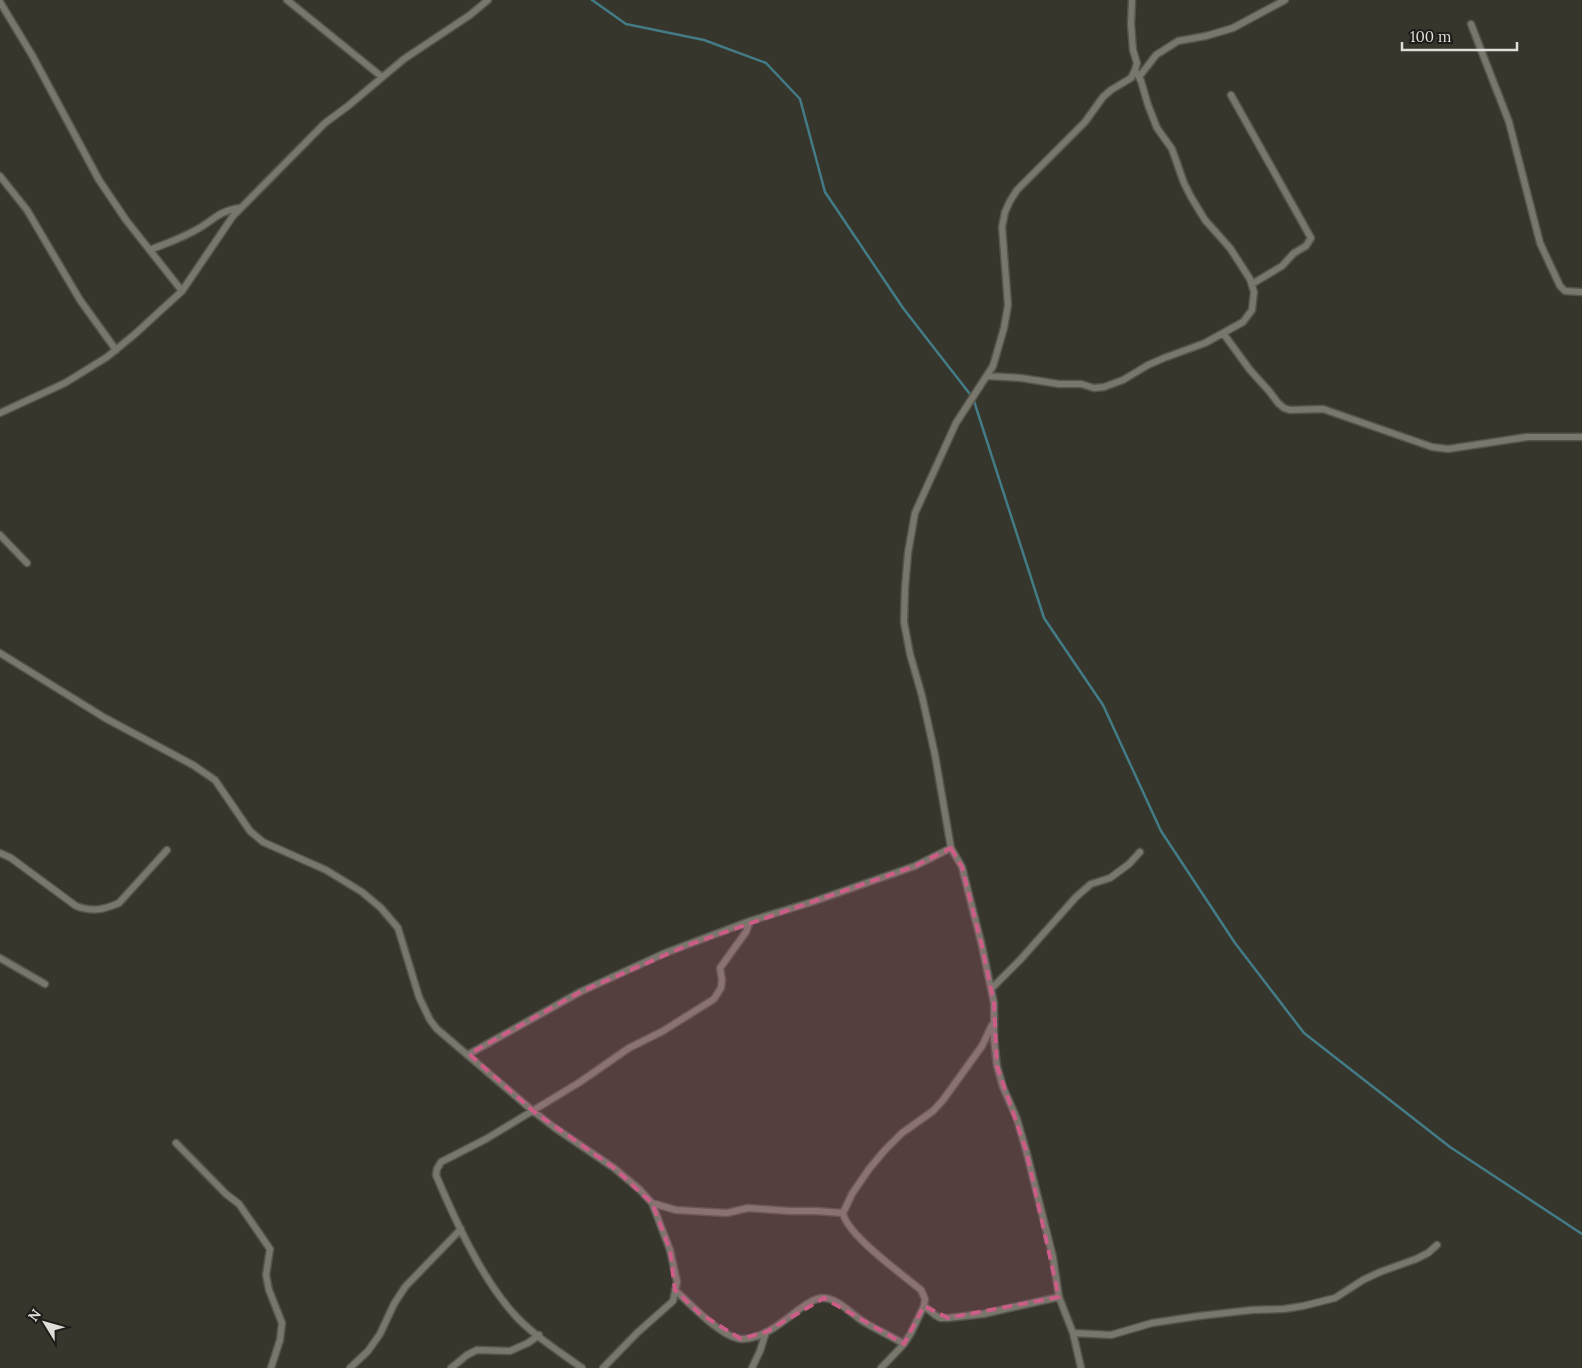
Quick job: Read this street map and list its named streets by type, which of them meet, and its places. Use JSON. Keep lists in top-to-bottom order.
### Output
{
  "scale_bar": "100 m",
  "north": "top left"
}
